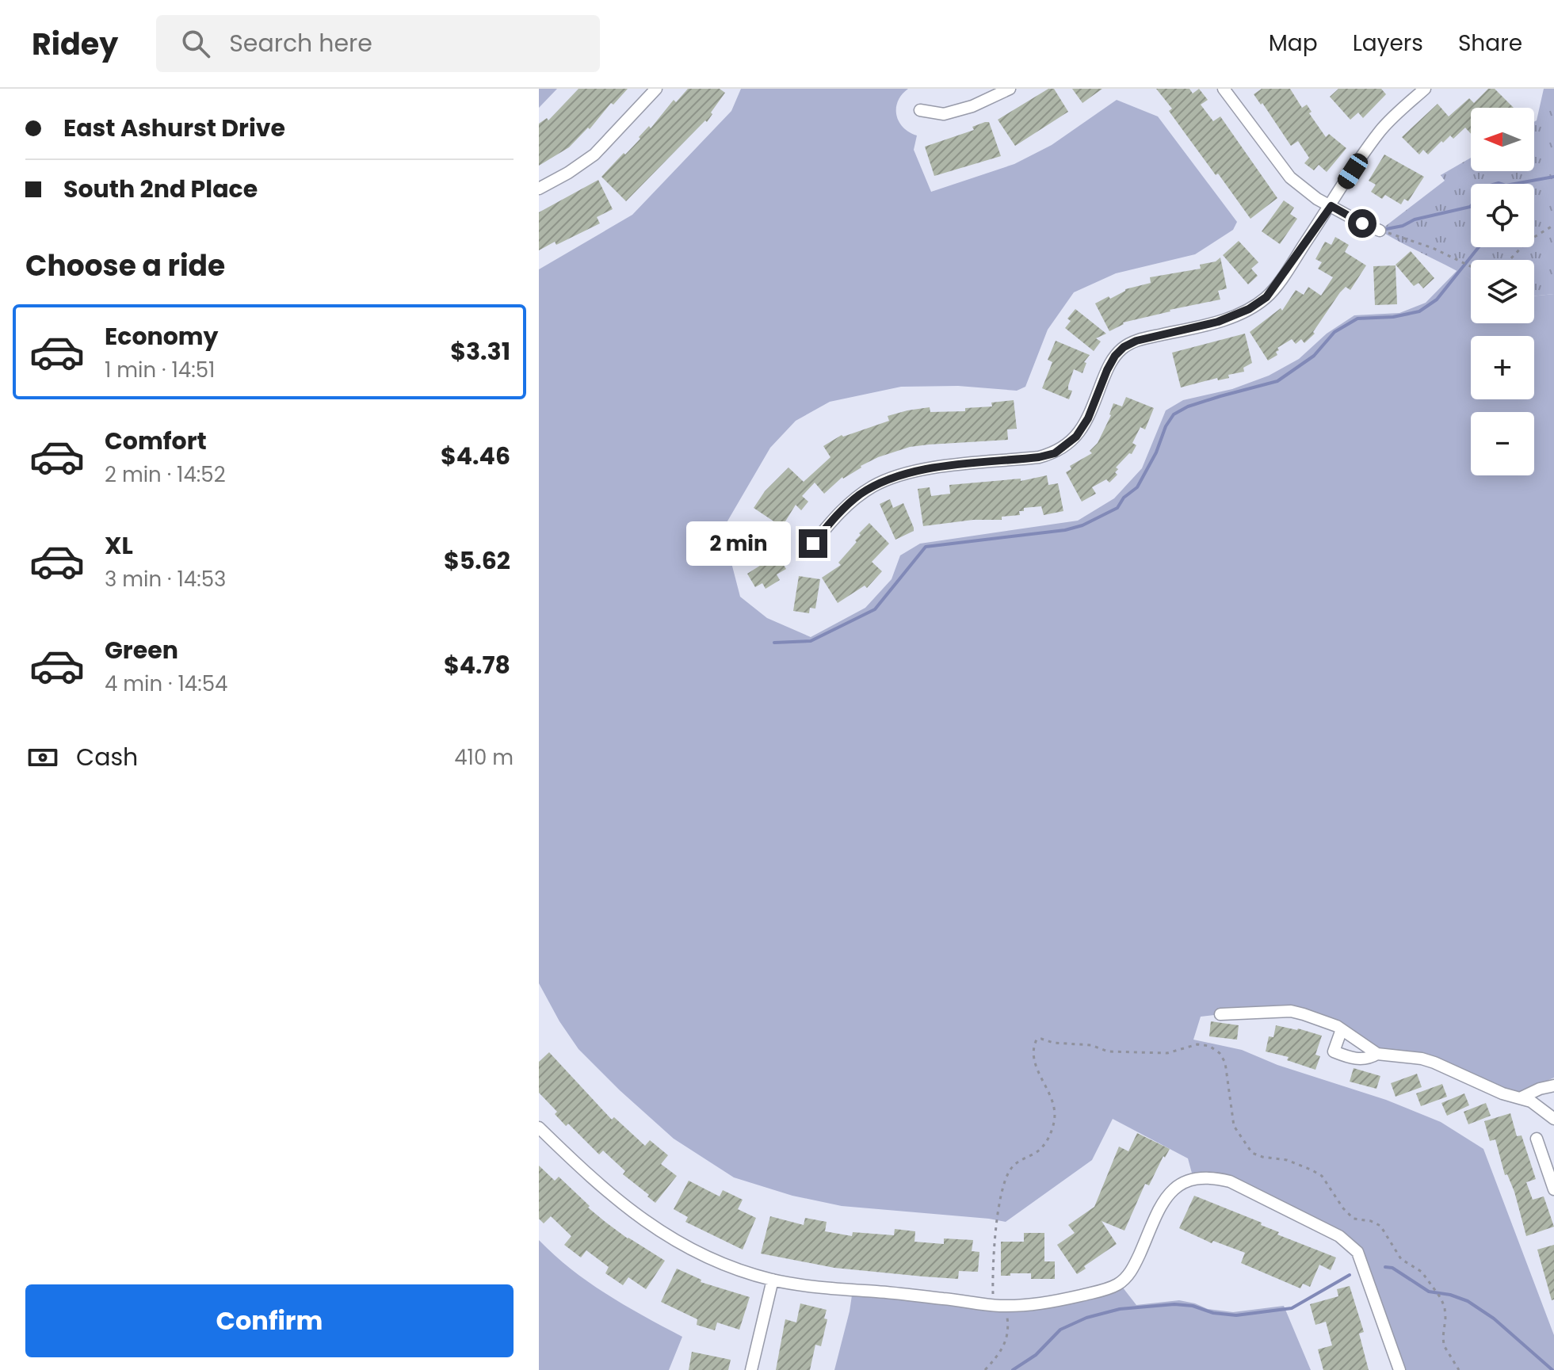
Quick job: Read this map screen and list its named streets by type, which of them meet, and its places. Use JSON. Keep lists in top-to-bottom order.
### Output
{
  "north": "left",
  "page": {
    "header": "Ridey",
    "search": "Search here",
    "nav": ["Map", "Layers", "Share"],
    "banner": ["East Ashurst Drive", "South 2nd Place"],
    "map_buttons": ["+", "−"],
    "heading": "Choose a ride",
    "list": [
      {
        "name": "Economy",
        "note": "1 min · 14:51",
        "value": "$3.31"
      },
      {
        "name": "Comfort",
        "note": "2 min · 14:52",
        "value": "$4.46"
      },
      {
        "name": "XL",
        "note": "3 min · 14:53",
        "value": "$5.62"
      },
      {
        "name": "Green",
        "note": "4 min · 14:54",
        "value": "$4.78"
      }
    ],
    "bubble": "2 min",
    "pay": ["Cash", "410 m"],
    "buttons": "Confirm"
  }
}
